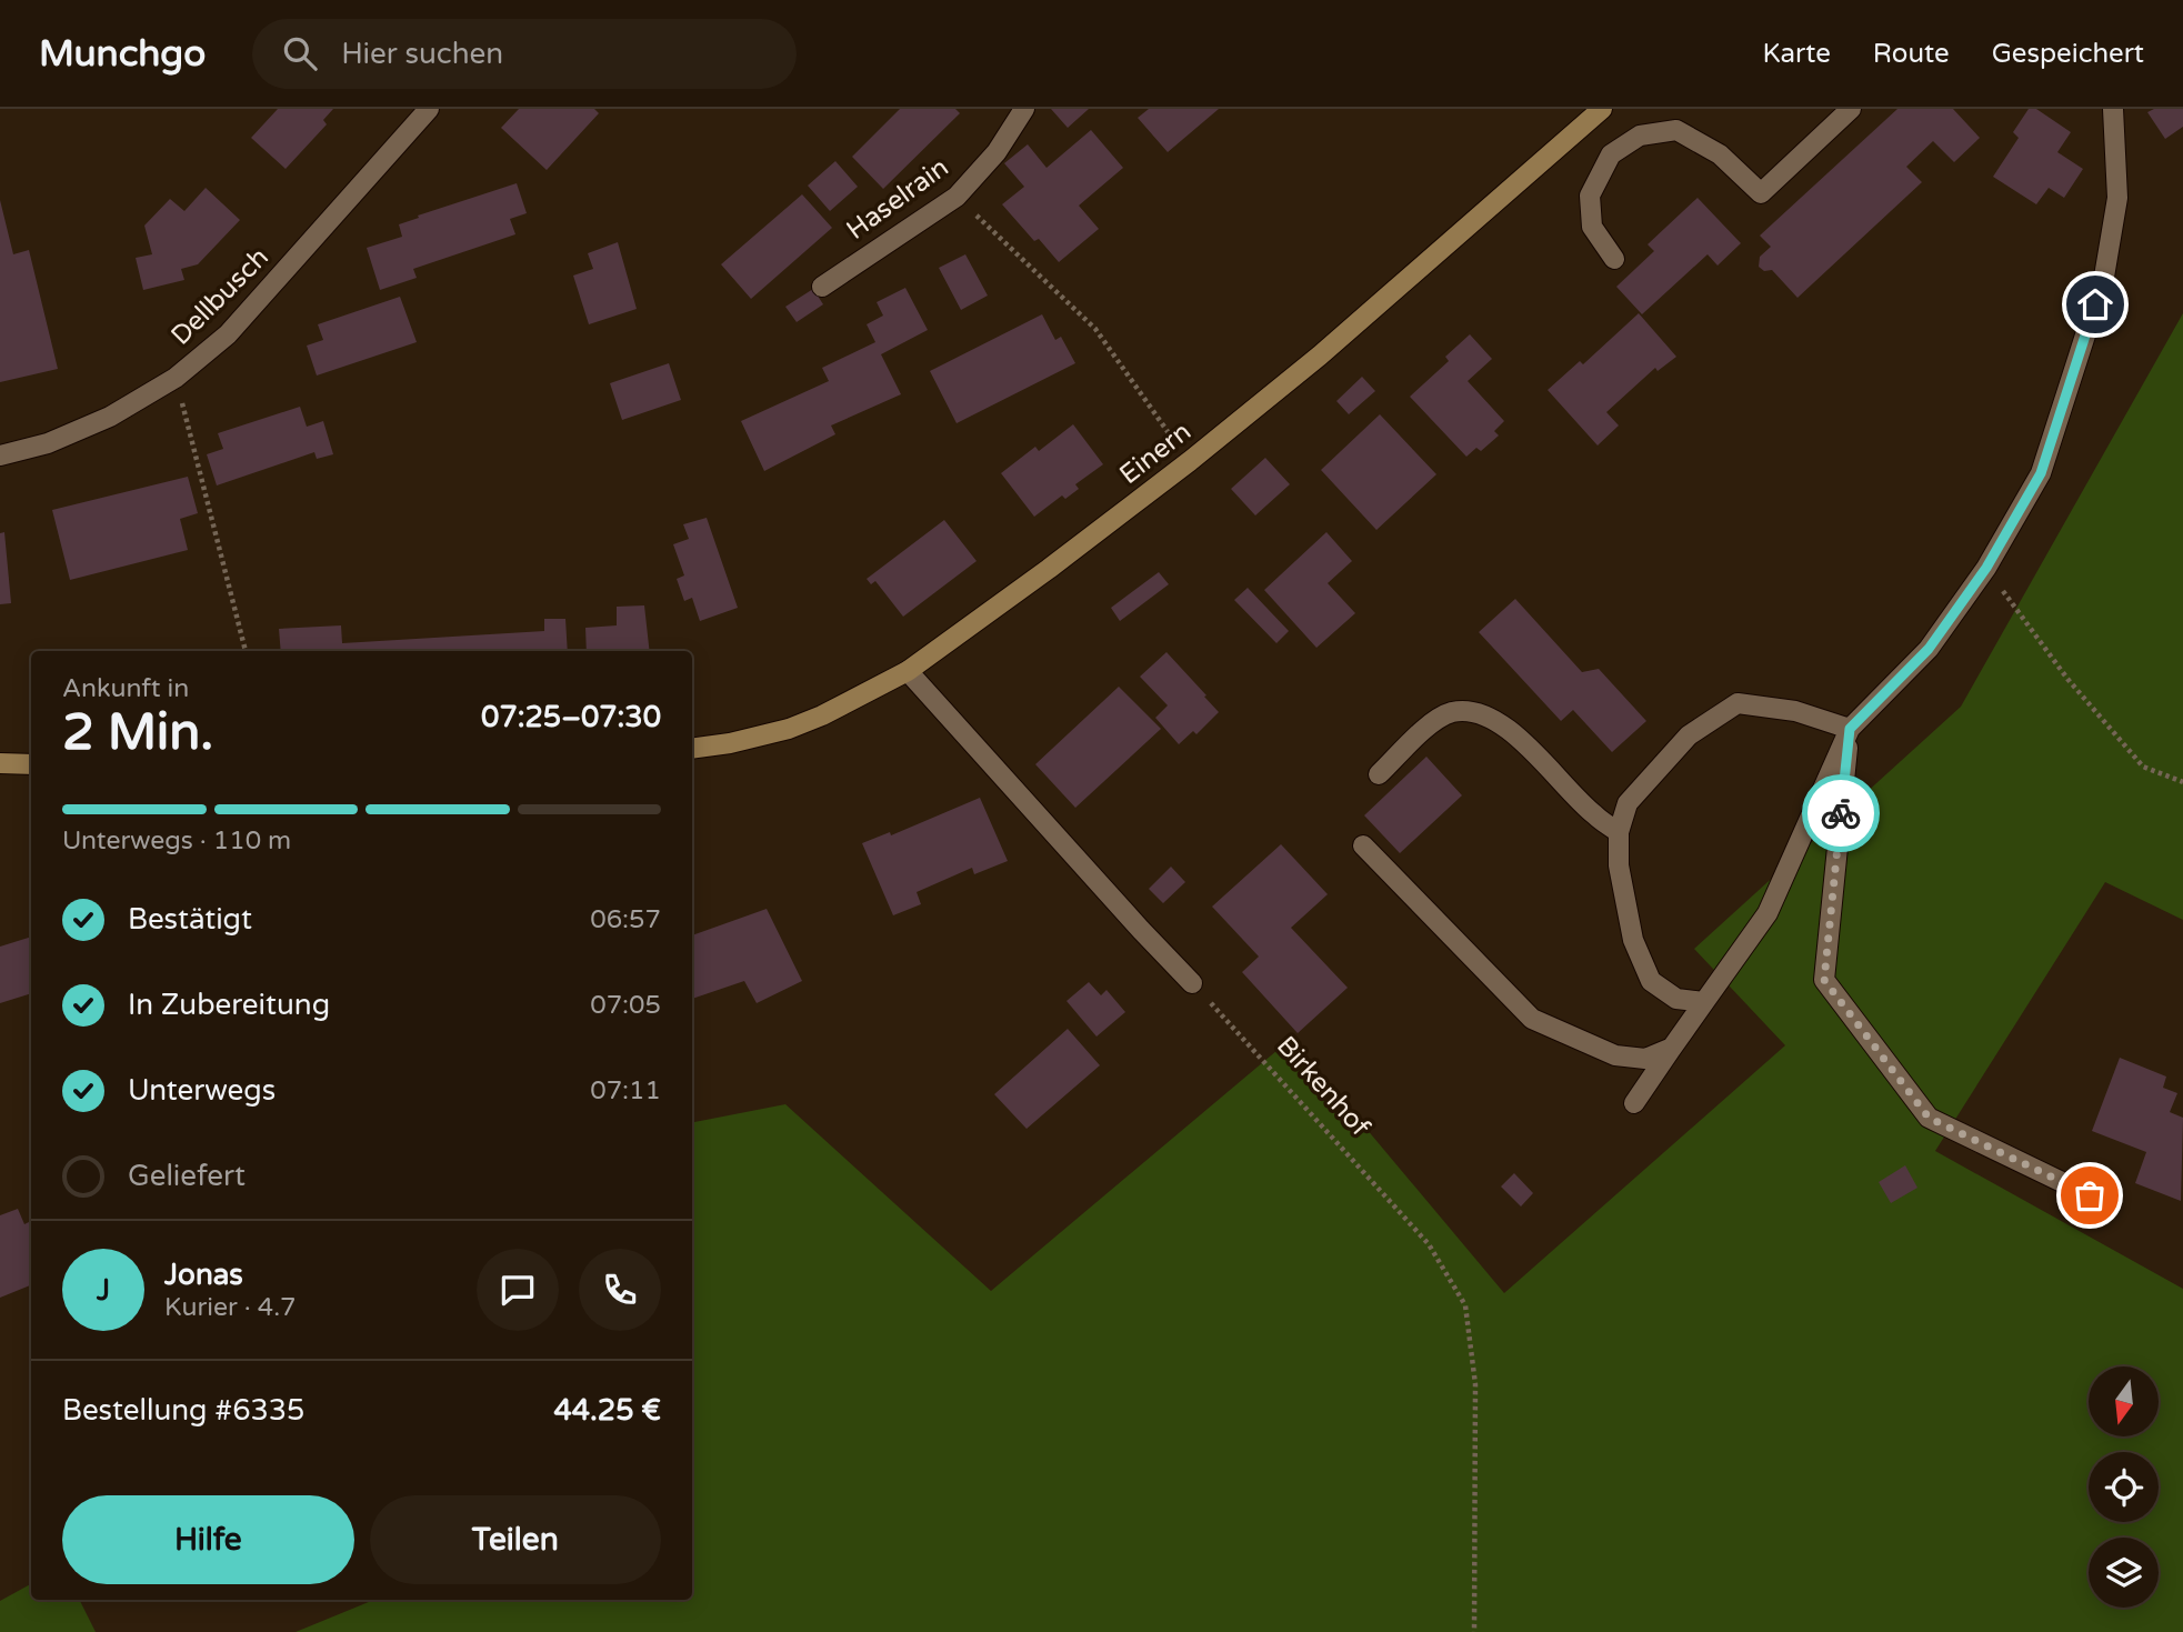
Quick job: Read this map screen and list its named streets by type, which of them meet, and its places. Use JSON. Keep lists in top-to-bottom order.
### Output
{
  "streets": {
    "main road": ["Einern"],
    "street": ["Haselrain", "Dellbusch"],
    "path": ["Birkenhof"]
  },
  "north": "bottom",
  "page": {
    "header": "Munchgo",
    "search": "Hier suchen",
    "nav": ["Karte", "Route", "Gespeichert"],
    "heading": ["2 Min.", "Ankunft in", "07:25–07:30"],
    "panel": [
      "Jonas",
      "Kurier · 4.7",
      "Bestellung #6335",
      "44.25 €"
    ],
    "bar": "Unterwegs · 110 m",
    "list": [
      ["Bestätigt", "06:57"],
      ["In Zubereitung", "07:05"],
      ["Unterwegs", "07:11"],
      "Geliefert"
    ],
    "round": "J",
    "buttons": ["Hilfe", "Teilen"]
  }
}
